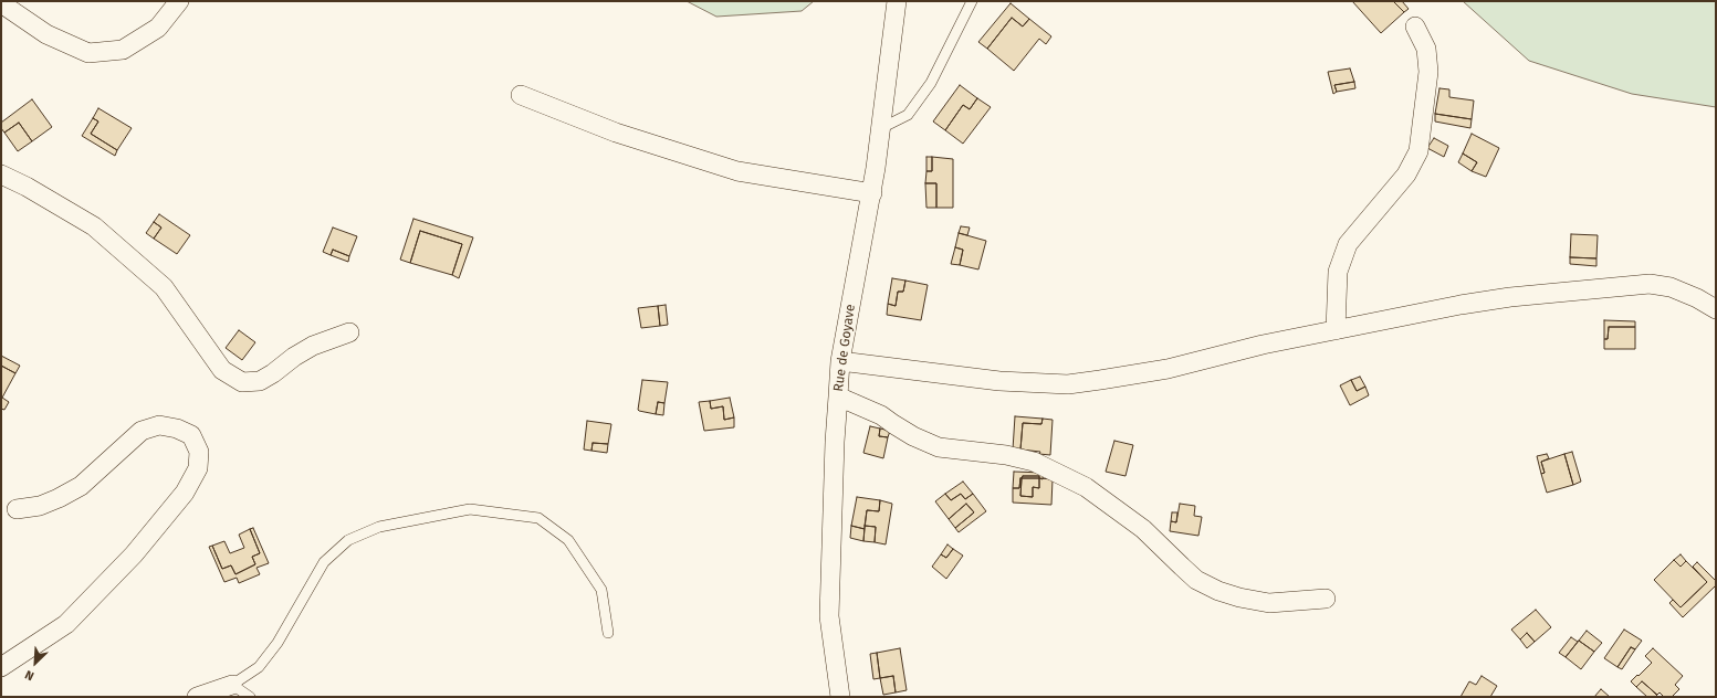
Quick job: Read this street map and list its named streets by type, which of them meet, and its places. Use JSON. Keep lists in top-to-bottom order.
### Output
{
  "streets": {
    "street": ["Rue de Goyave"]
  },
  "north": "bottom left"
}
